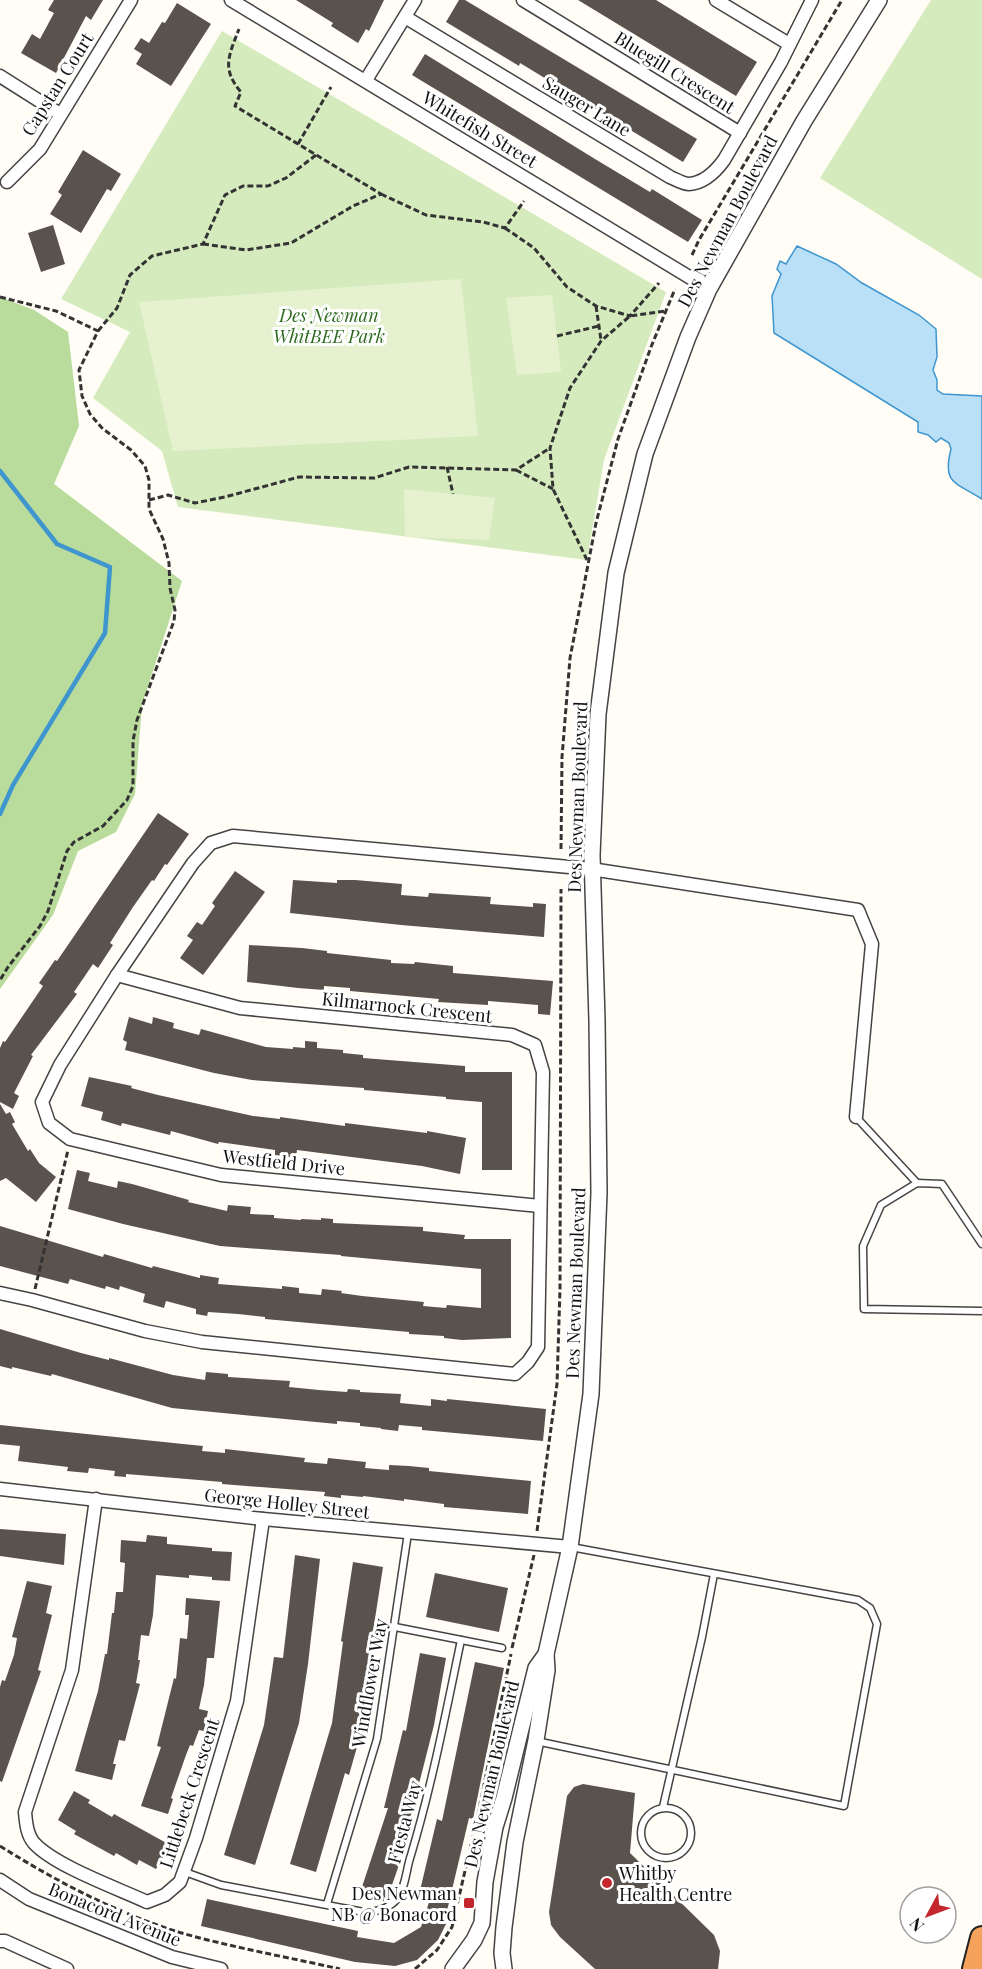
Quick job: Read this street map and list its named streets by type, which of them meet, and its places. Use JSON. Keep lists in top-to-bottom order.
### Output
{
  "streets": {
    "street": [
      "Bluegill Crescent",
      "Capstan Court",
      "Sauger Lane",
      "Whitefish Street",
      "Des Newman Boulevard",
      "Kilmarnock Crescent",
      "Westfield Drive",
      "George Holley Street",
      "Littlebeck Crescent",
      "Bonacord Avenue"
    ],
    "lane": ["Windflower Way", "Fiesta Way"]
  },
  "crossings": [
    ["Bluegill Crescent", "Sauger Lane"],
    ["Whitefish Street", "Des Newman Boulevard"],
    ["Des Newman Boulevard", "Westfield Drive"],
    ["Des Newman Boulevard", "George Holley Street"],
    ["Kilmarnock Crescent", "Westfield Drive"],
    ["George Holley Street", "Windflower Way"],
    ["George Holley Street", "Littlebeck Crescent"],
    ["Windflower Way", "Fiesta Way"],
    ["Littlebeck Crescent", "Fiesta Way"]
  ],
  "parks": ["Des Newman WhitBEE Park"],
  "places": {
    "other": ["Whitby Health Centre"],
    "transit": ["Des Newman NB @ Bonacord"]
  },
  "north": "bottom left"
}
